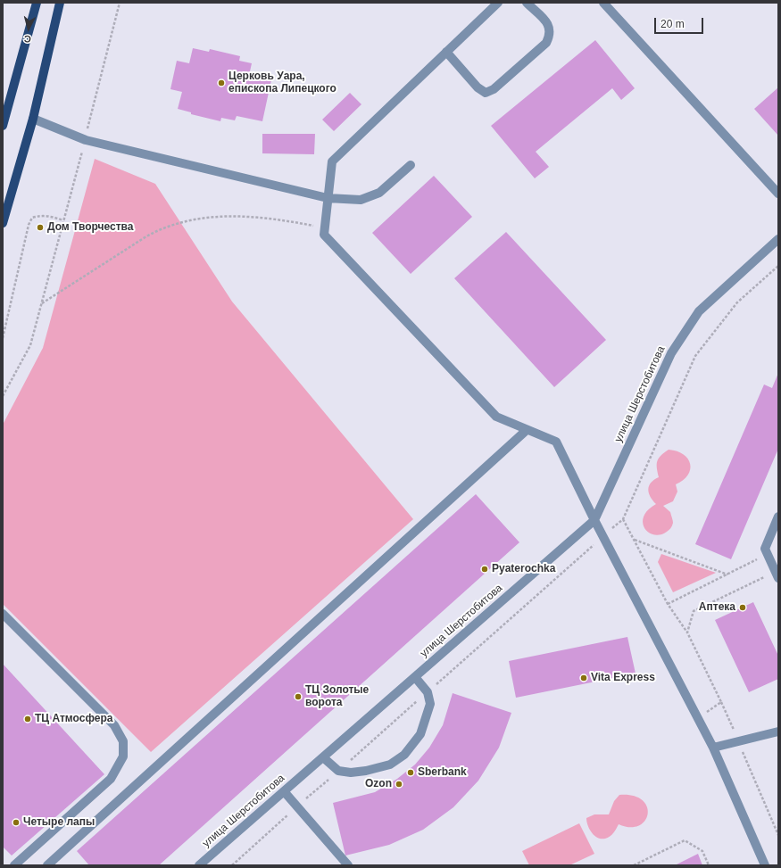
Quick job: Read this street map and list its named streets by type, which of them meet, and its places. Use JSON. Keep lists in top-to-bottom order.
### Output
{
  "streets": {
    "street": ["улица Шерстобитова"]
  },
  "places": [
    "Церковь Уара, епископа Липецкого",
    "Дом Творчества",
    "Pyaterochka",
    "Аптека",
    "Vita Express",
    "ТЦ Золотые ворота",
    "ТЦ Атмосфера",
    "Sberbank",
    "Ozon",
    "Четыре лапы"
  ],
  "scale_bar": "20 m",
  "north": "bottom"
}
